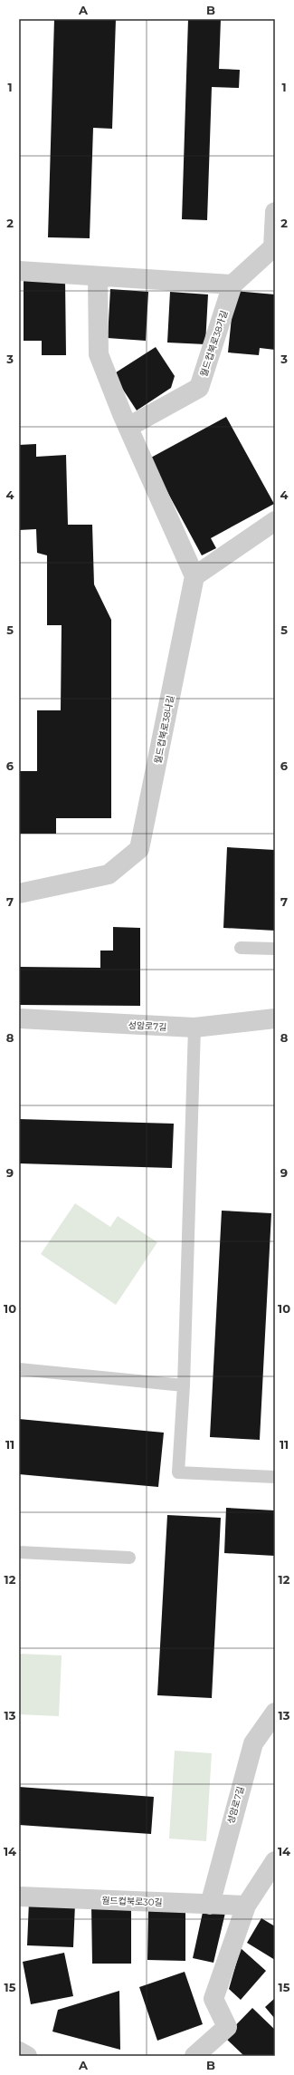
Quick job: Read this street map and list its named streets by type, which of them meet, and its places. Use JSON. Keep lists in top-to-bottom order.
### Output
{
  "streets": {
    "street": [
      "월드컵북로38가길",
      "월드컵북로38나길",
      "성암로7길",
      "월드컵북로30길"
    ]
  },
  "crossings": [
    ["성암로7길", "월드컵북로30길"]
  ],
  "grid": {
    "columns": ["A", "B"],
    "rows": [
      "1",
      "2",
      "3",
      "4",
      "5",
      "6",
      "7",
      "8",
      "9",
      "10",
      "11",
      "12",
      "13",
      "14",
      "15"
    ]
  }
}
